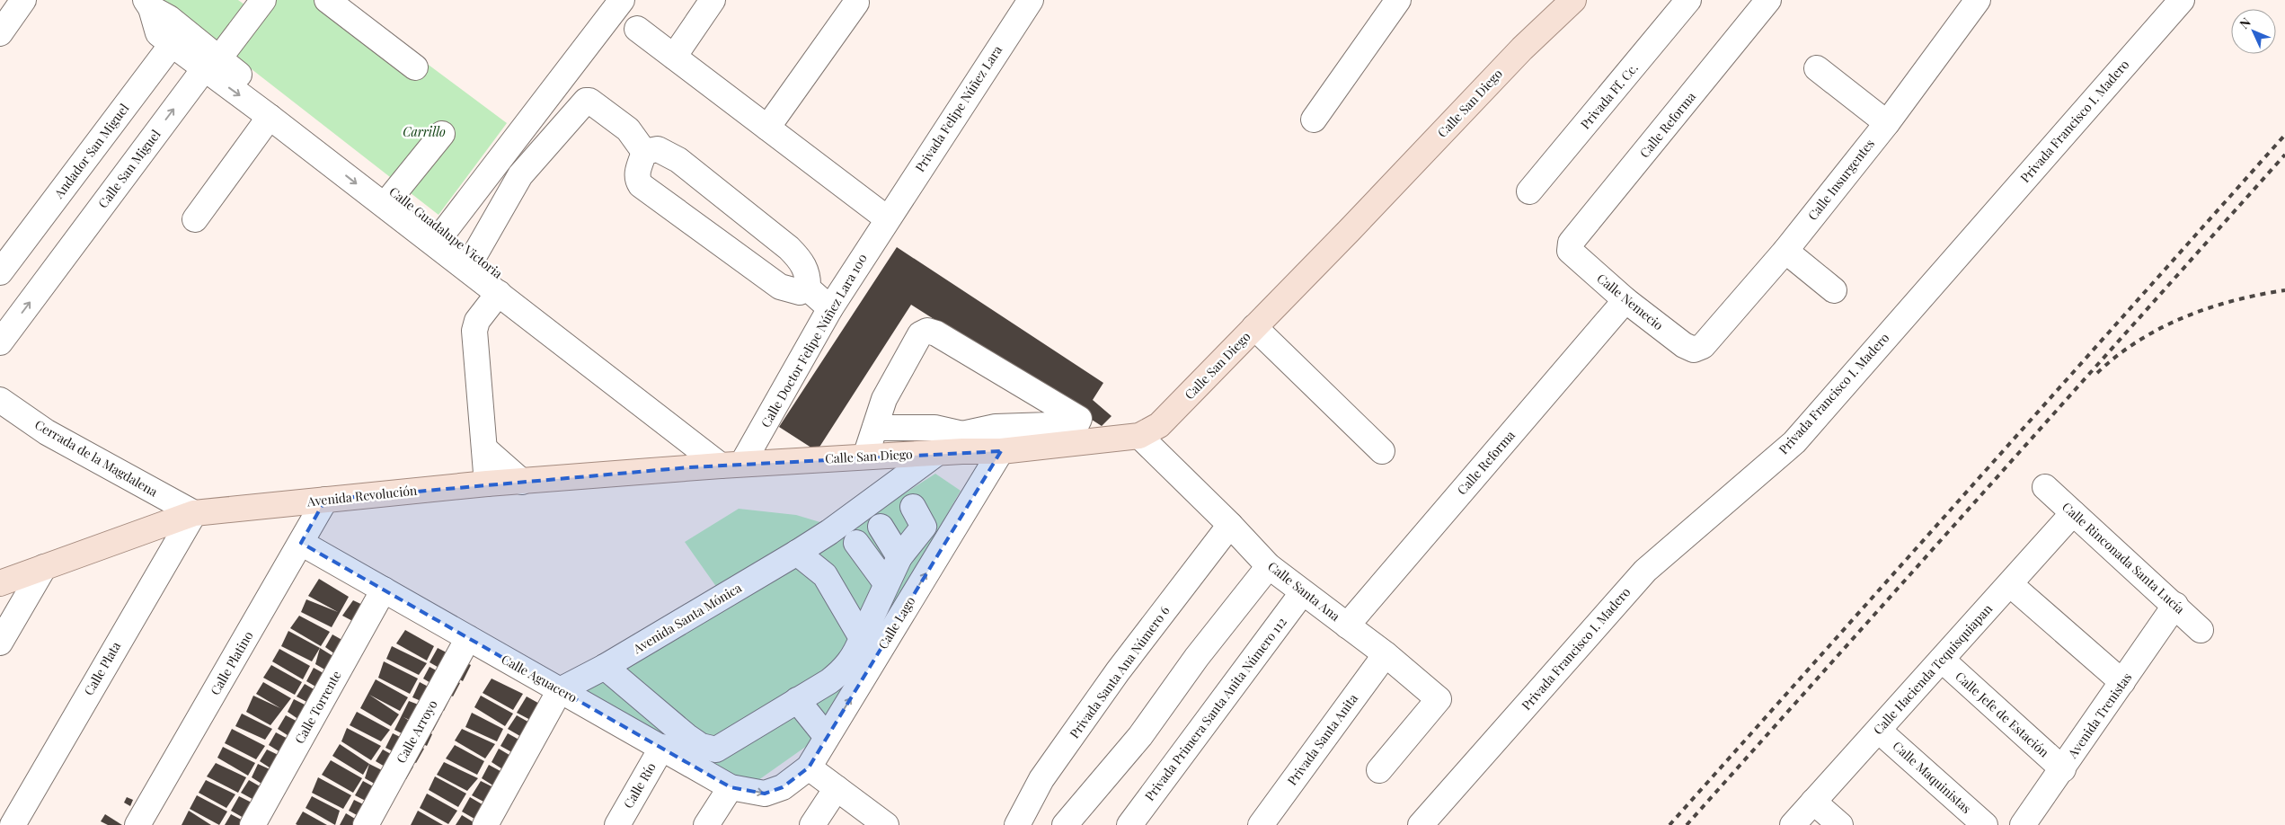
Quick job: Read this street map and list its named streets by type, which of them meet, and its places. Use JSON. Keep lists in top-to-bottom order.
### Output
{
  "streets": {
    "main road": ["Calle San Diego", "Avenida Revolución"],
    "street": [
      "Privada Ff. Cc.",
      "Privada Felipe Núñez Lara",
      "Privada Francisco I. Madero",
      "Calle Reforma",
      "Andador San Miguel",
      "Calle San Miguel",
      "Calle Insurgentes",
      "Calle Guadalupe Victoria",
      "Calle Nemecio",
      "Calle Doctor Felipe Núñez Lara 100",
      "Cerrada de la Magdalena",
      "Calle Rinconada Santa Lucía",
      "Calle Santa Ana",
      "Avenida Santa Mónica",
      "Calle Lago",
      "Calle Platino",
      "Calle Plata",
      "Calle Hacienda Tequisquiapan",
      "Privada Santa Ana Número 6",
      "Calle Aguacero",
      "Calle Torrente",
      "Privada Primera Santa Anita Número 112",
      "Calle Jefe de Estación",
      "Avenida Trenistas",
      "Calle Arroyo",
      "Privada Santa Anita",
      "Calle Maquinistas",
      "Calle Río"
    ]
  },
  "crossings": [
    ["Calle San Diego", "Calle Guadalupe Victoria"],
    ["Calle San Diego", "Calle Doctor Felipe Núñez Lara 100"],
    ["Calle San Diego", "Avenida Revolución"],
    ["Calle San Diego", "Calle Santa Ana"],
    ["Calle San Diego", "Avenida Santa Mónica"],
    ["Calle San Diego", "Calle Lago"],
    ["Privada Felipe Núñez Lara", "Calle Doctor Felipe Núñez Lara 100"],
    ["Calle Reforma", "Calle Nemecio"],
    ["Calle Reforma", "Calle Santa Ana"],
    ["Andador San Miguel", "Calle Guadalupe Victoria"],
    ["Calle San Miguel", "Calle Guadalupe Victoria"],
    ["Calle Insurgentes", "Calle Nemecio"],
    ["Calle Guadalupe Victoria", "Calle Doctor Felipe Núñez Lara 100"],
    ["Calle Guadalupe Victoria", "Avenida Revolución"],
    ["Calle Doctor Felipe Núñez Lara 100", "Avenida Revolución"],
    ["Cerrada de la Magdalena", "Avenida Revolución"],
    ["Cerrada de la Magdalena", "Calle Plata"],
    ["Avenida Revolución", "Calle Platino"],
    ["Avenida Revolución", "Calle Plata"],
    ["Calle Rinconada Santa Lucía", "Calle Hacienda Tequisquiapan"],
    ["Calle Rinconada Santa Lucía", "Avenida Trenistas"],
    ["Calle Santa Ana", "Privada Santa Ana Número 6"],
    ["Calle Santa Ana", "Privada Primera Santa Anita Número 112"],
    ["Calle Santa Ana", "Privada Santa Anita"],
    ["Avenida Santa Mónica", "Calle Aguacero"],
    ["Calle Lago", "Calle Aguacero"],
    ["Calle Platino", "Calle Aguacero"],
    ["Calle Hacienda Tequisquiapan", "Calle Jefe de Estación"],
    ["Calle Hacienda Tequisquiapan", "Calle Maquinistas"],
    ["Calle Aguacero", "Calle Torrente"],
    ["Calle Aguacero", "Calle Arroyo"],
    ["Calle Aguacero", "Calle Río"],
    ["Calle Jefe de Estación", "Avenida Trenistas"]
  ],
  "parks": ["Carrillo"],
  "north": "top left"
}
